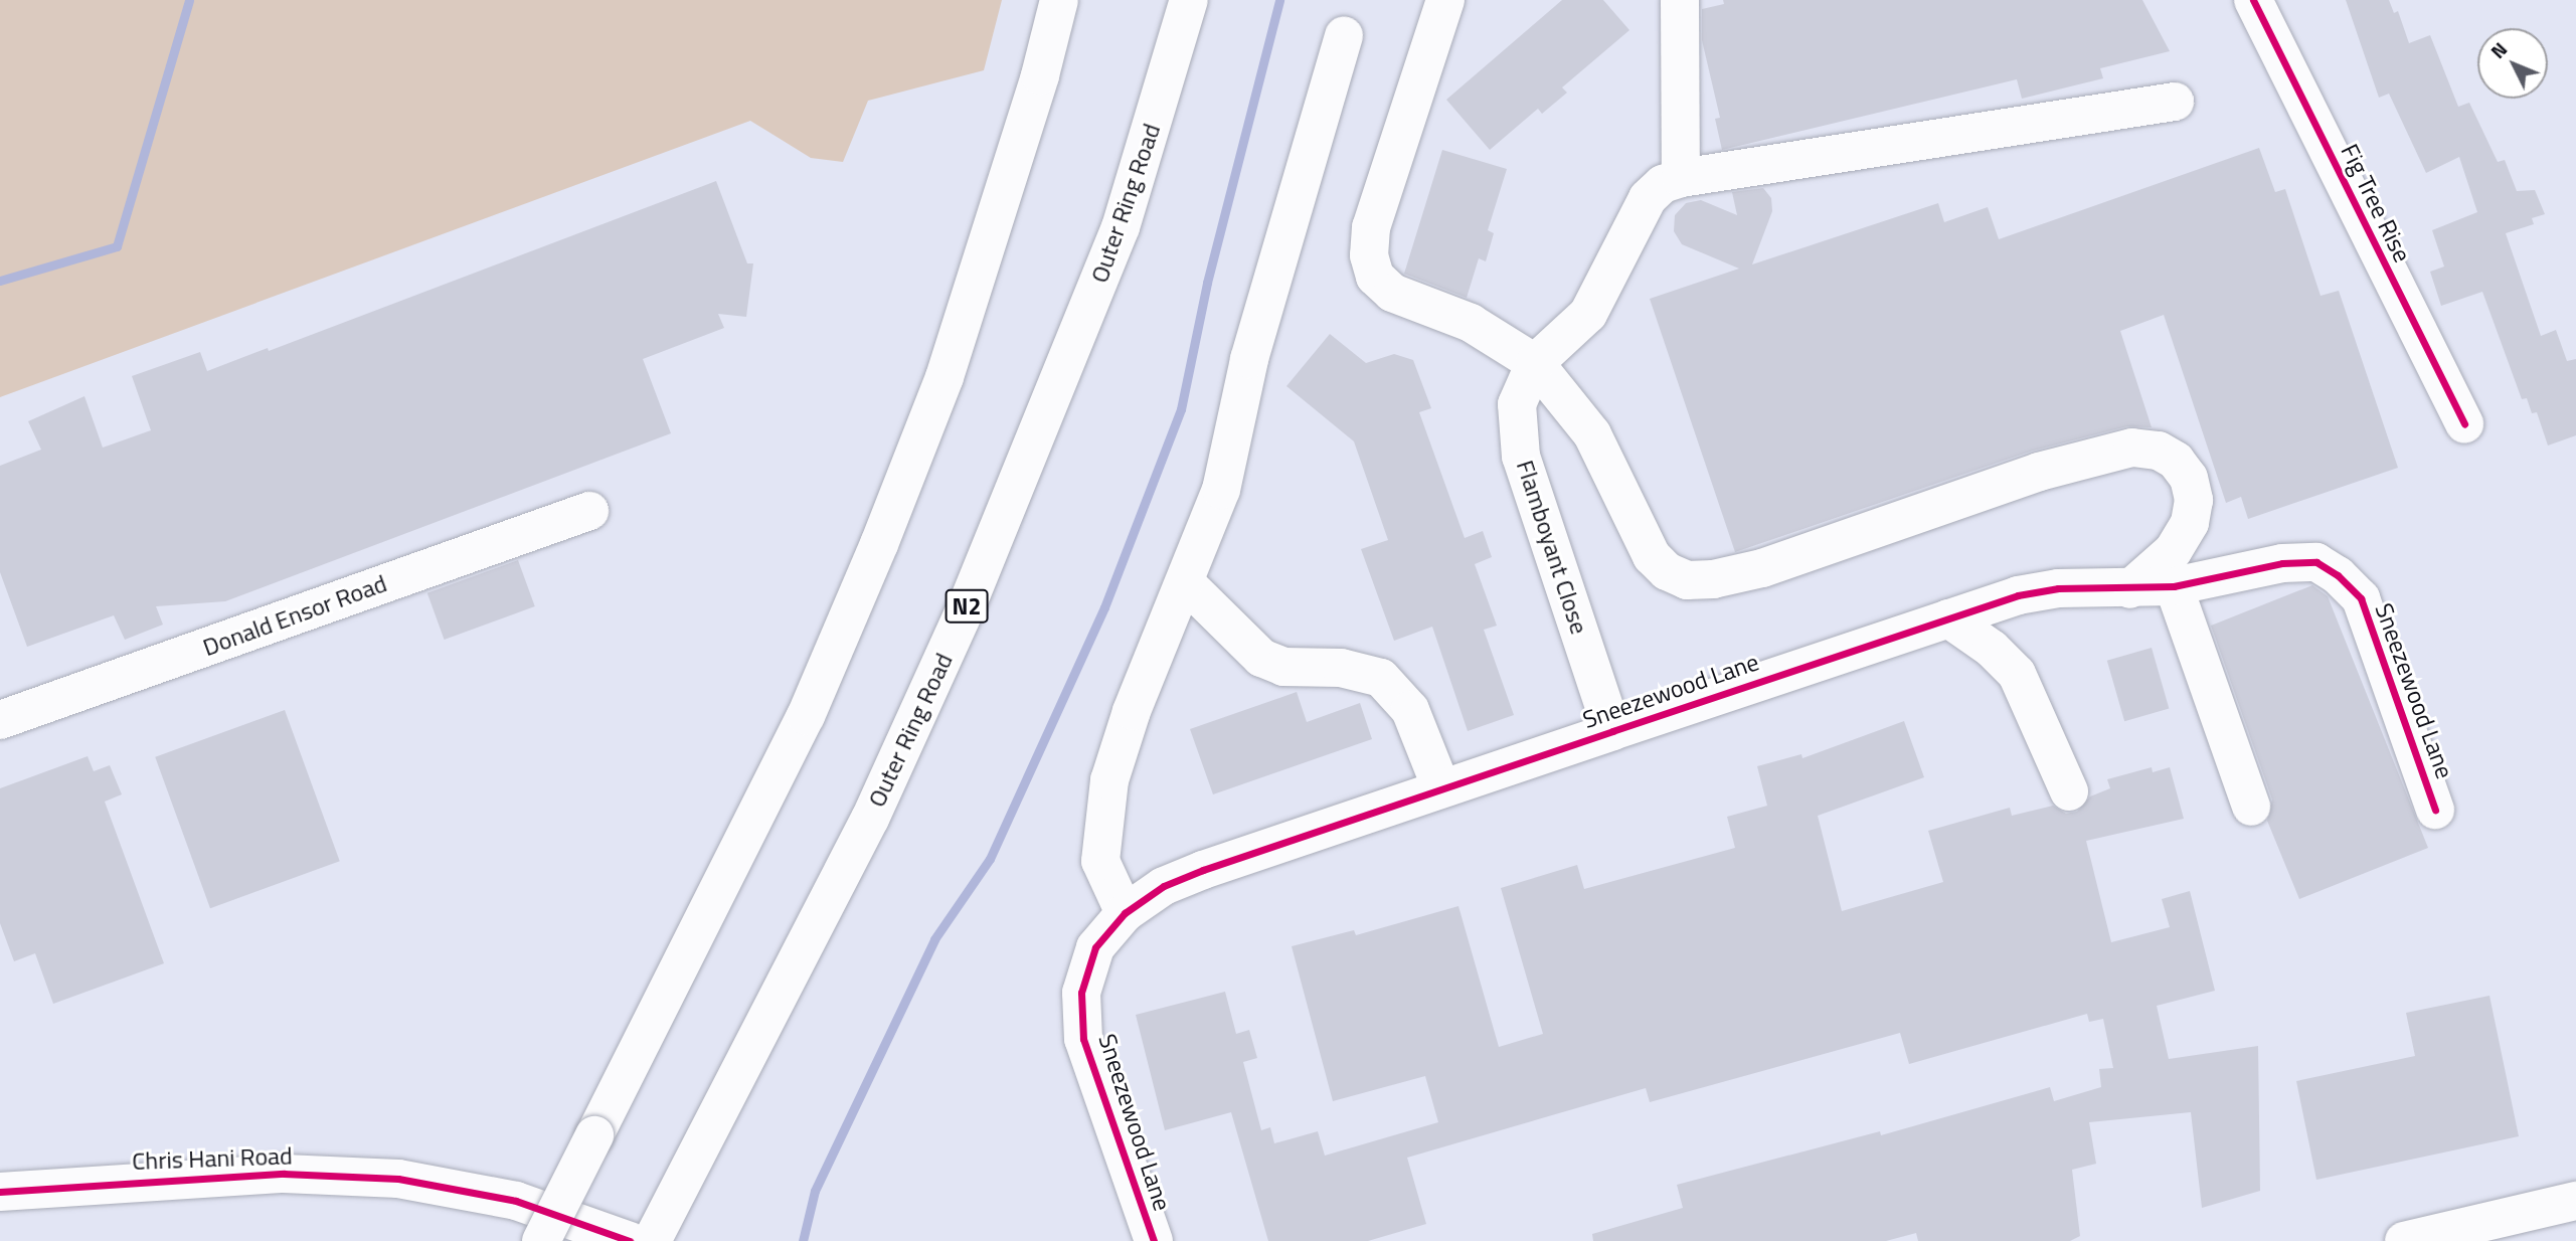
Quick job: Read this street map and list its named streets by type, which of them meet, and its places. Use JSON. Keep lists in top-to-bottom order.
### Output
{
  "streets": {
    "main road": [
      "Outer Ring Road",
      "Fig Tree Rise",
      "Flamboyant Close",
      "N2",
      "Donald Ensor Road",
      "Sneezewood Lane",
      "Chris Hani Road"
    ]
  },
  "crossings": [
    ["Flamboyant Close", "Sneezewood Lane"]
  ],
  "north": "top left"
}
